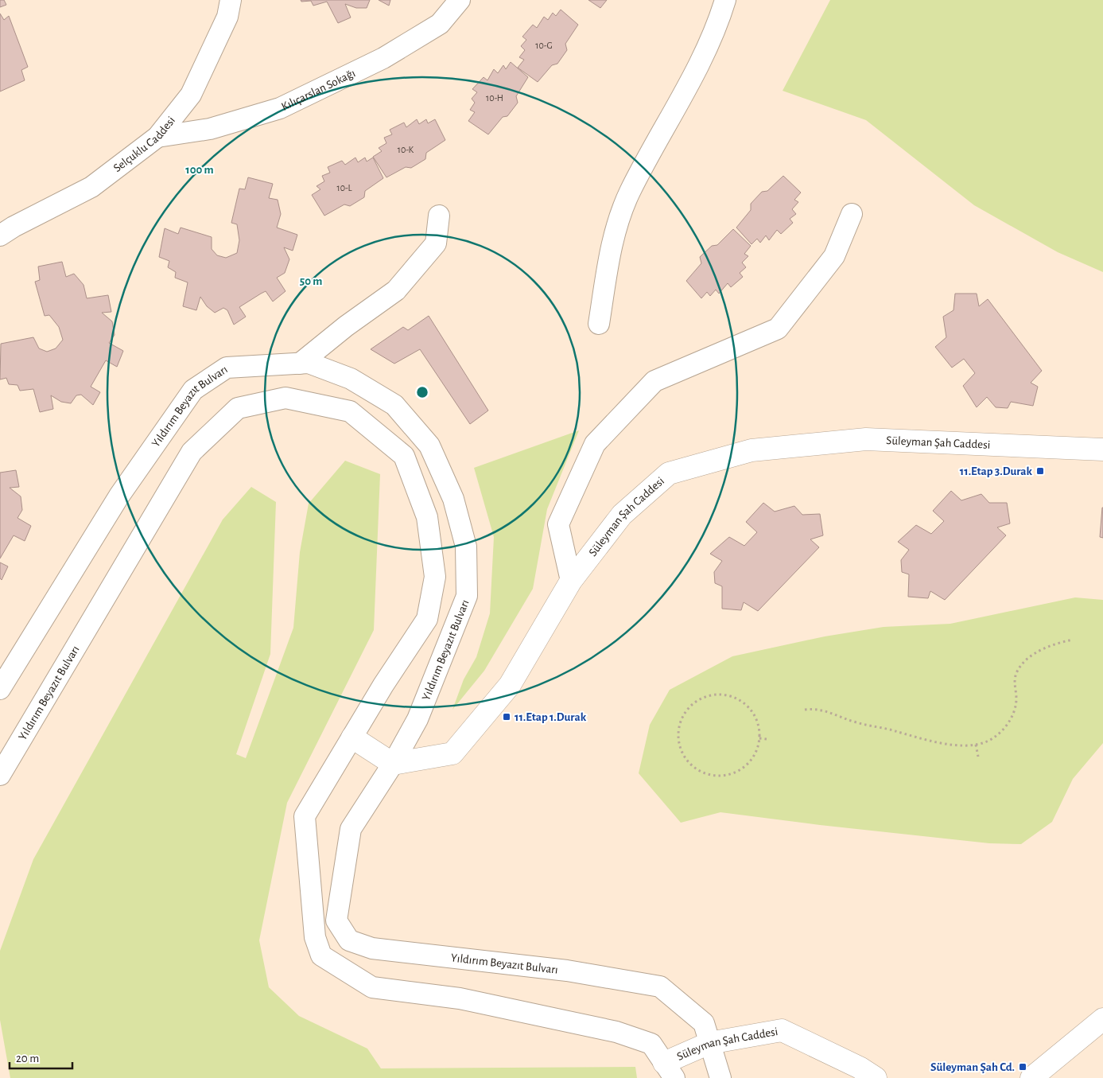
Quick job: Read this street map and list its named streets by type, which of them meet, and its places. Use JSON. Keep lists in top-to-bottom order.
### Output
{
  "streets": {
    "street": [
      "Kılıçarslan Sokağı",
      "Selçuklu Caddesi",
      "Yıldırım Beyazıt Bulvarı",
      "Süleyman Şah Caddesi"
    ]
  },
  "crossings": [
    ["Kılıçarslan Sokağı", "Selçuklu Caddesi"],
    ["Yıldırım Beyazıt Bulvarı", "Süleyman Şah Caddesi"]
  ],
  "places": {
    "transit": ["11.Etap 3.Durak", "11.Etap 1.Durak", "Süleyman Şah Cd."]
  },
  "house_numbers": [
    "10-G",
    "10-H",
    "10-K",
    "10-L"
  ],
  "scale_bar": "20 m",
  "rings": ["100 m", "50 m"]
}
